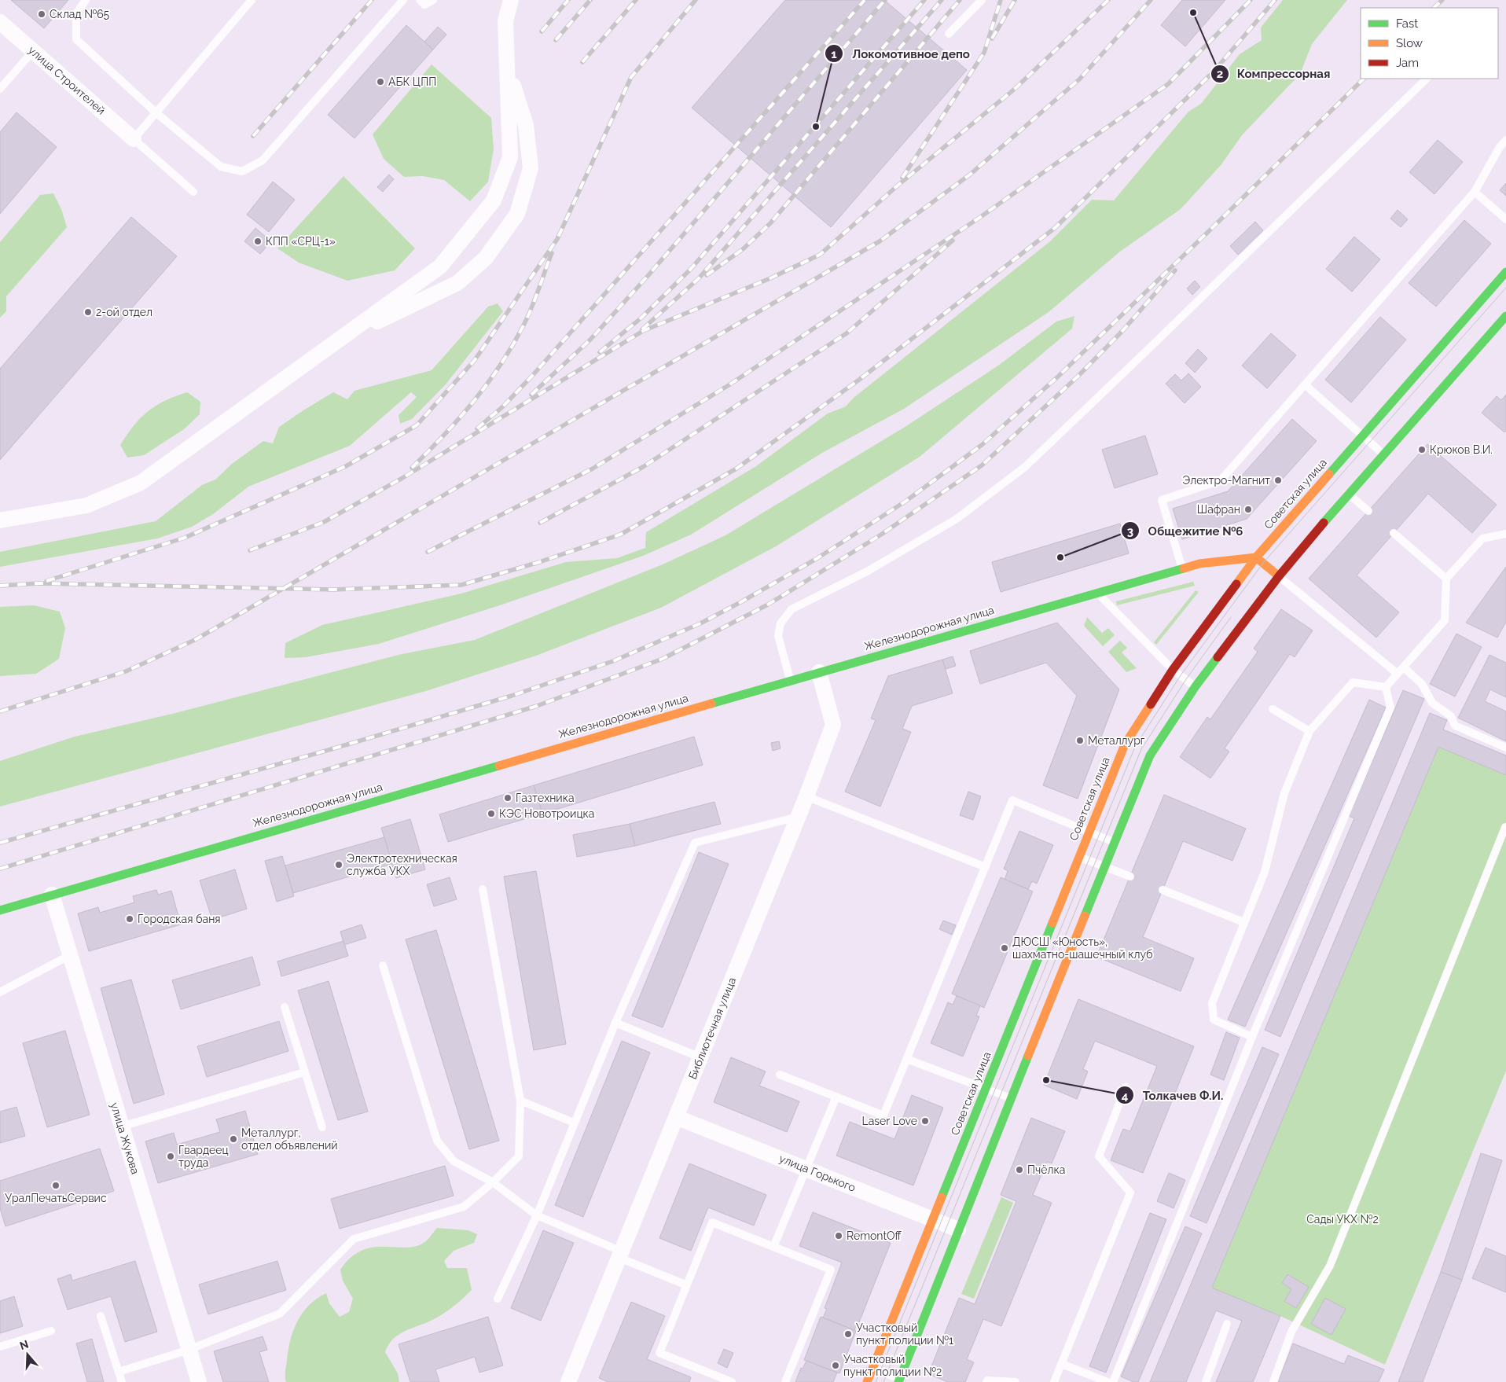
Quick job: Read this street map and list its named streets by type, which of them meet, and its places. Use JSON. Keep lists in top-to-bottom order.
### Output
{
  "streets": {
    "main road": ["Советская улица", "Железнодорожная улица"],
    "street": [
      "улица Строителей",
      "Библиотечная улица",
      "улица Жукова",
      "улица Горького"
    ]
  },
  "crossings": [
    ["Советская улица", "Железнодорожная улица"],
    ["Советская улица", "улица Горького"],
    ["Железнодорожная улица", "Библиотечная улица"],
    ["Железнодорожная улица", "улица Жукова"],
    ["Библиотечная улица", "улица Горького"]
  ],
  "parks": ["Сады УКХ №2"],
  "places": [
    "Компрессорная",
    "Склад №65",
    "АБК ЦПП",
    "Локомотивное депо",
    "КПП «СРЦ-1»",
    "2-ой отдел",
    "Крюков В.И.",
    "Электро-Магнит",
    "Шафран",
    "Общежитие №6",
    "Металлург",
    "Газтехника",
    "КЭС Новотроицка",
    "Электротехническая служба УКХ",
    "Городская баня",
    "ДЮСШ «Юность», шахматно-шашечный клуб",
    "Толкачев Ф.И.",
    "Laser Love",
    "Металлург, отдел объявлений",
    "Гвардеец труда",
    "Пчёлка",
    "УралПечатьСервис",
    "RemontOff",
    "Участковый пункт полиции №1",
    "Участковый пункт полиции №2"
  ],
  "legend": ["Fast", "Slow", "Jam"],
  "north": "top"
}
